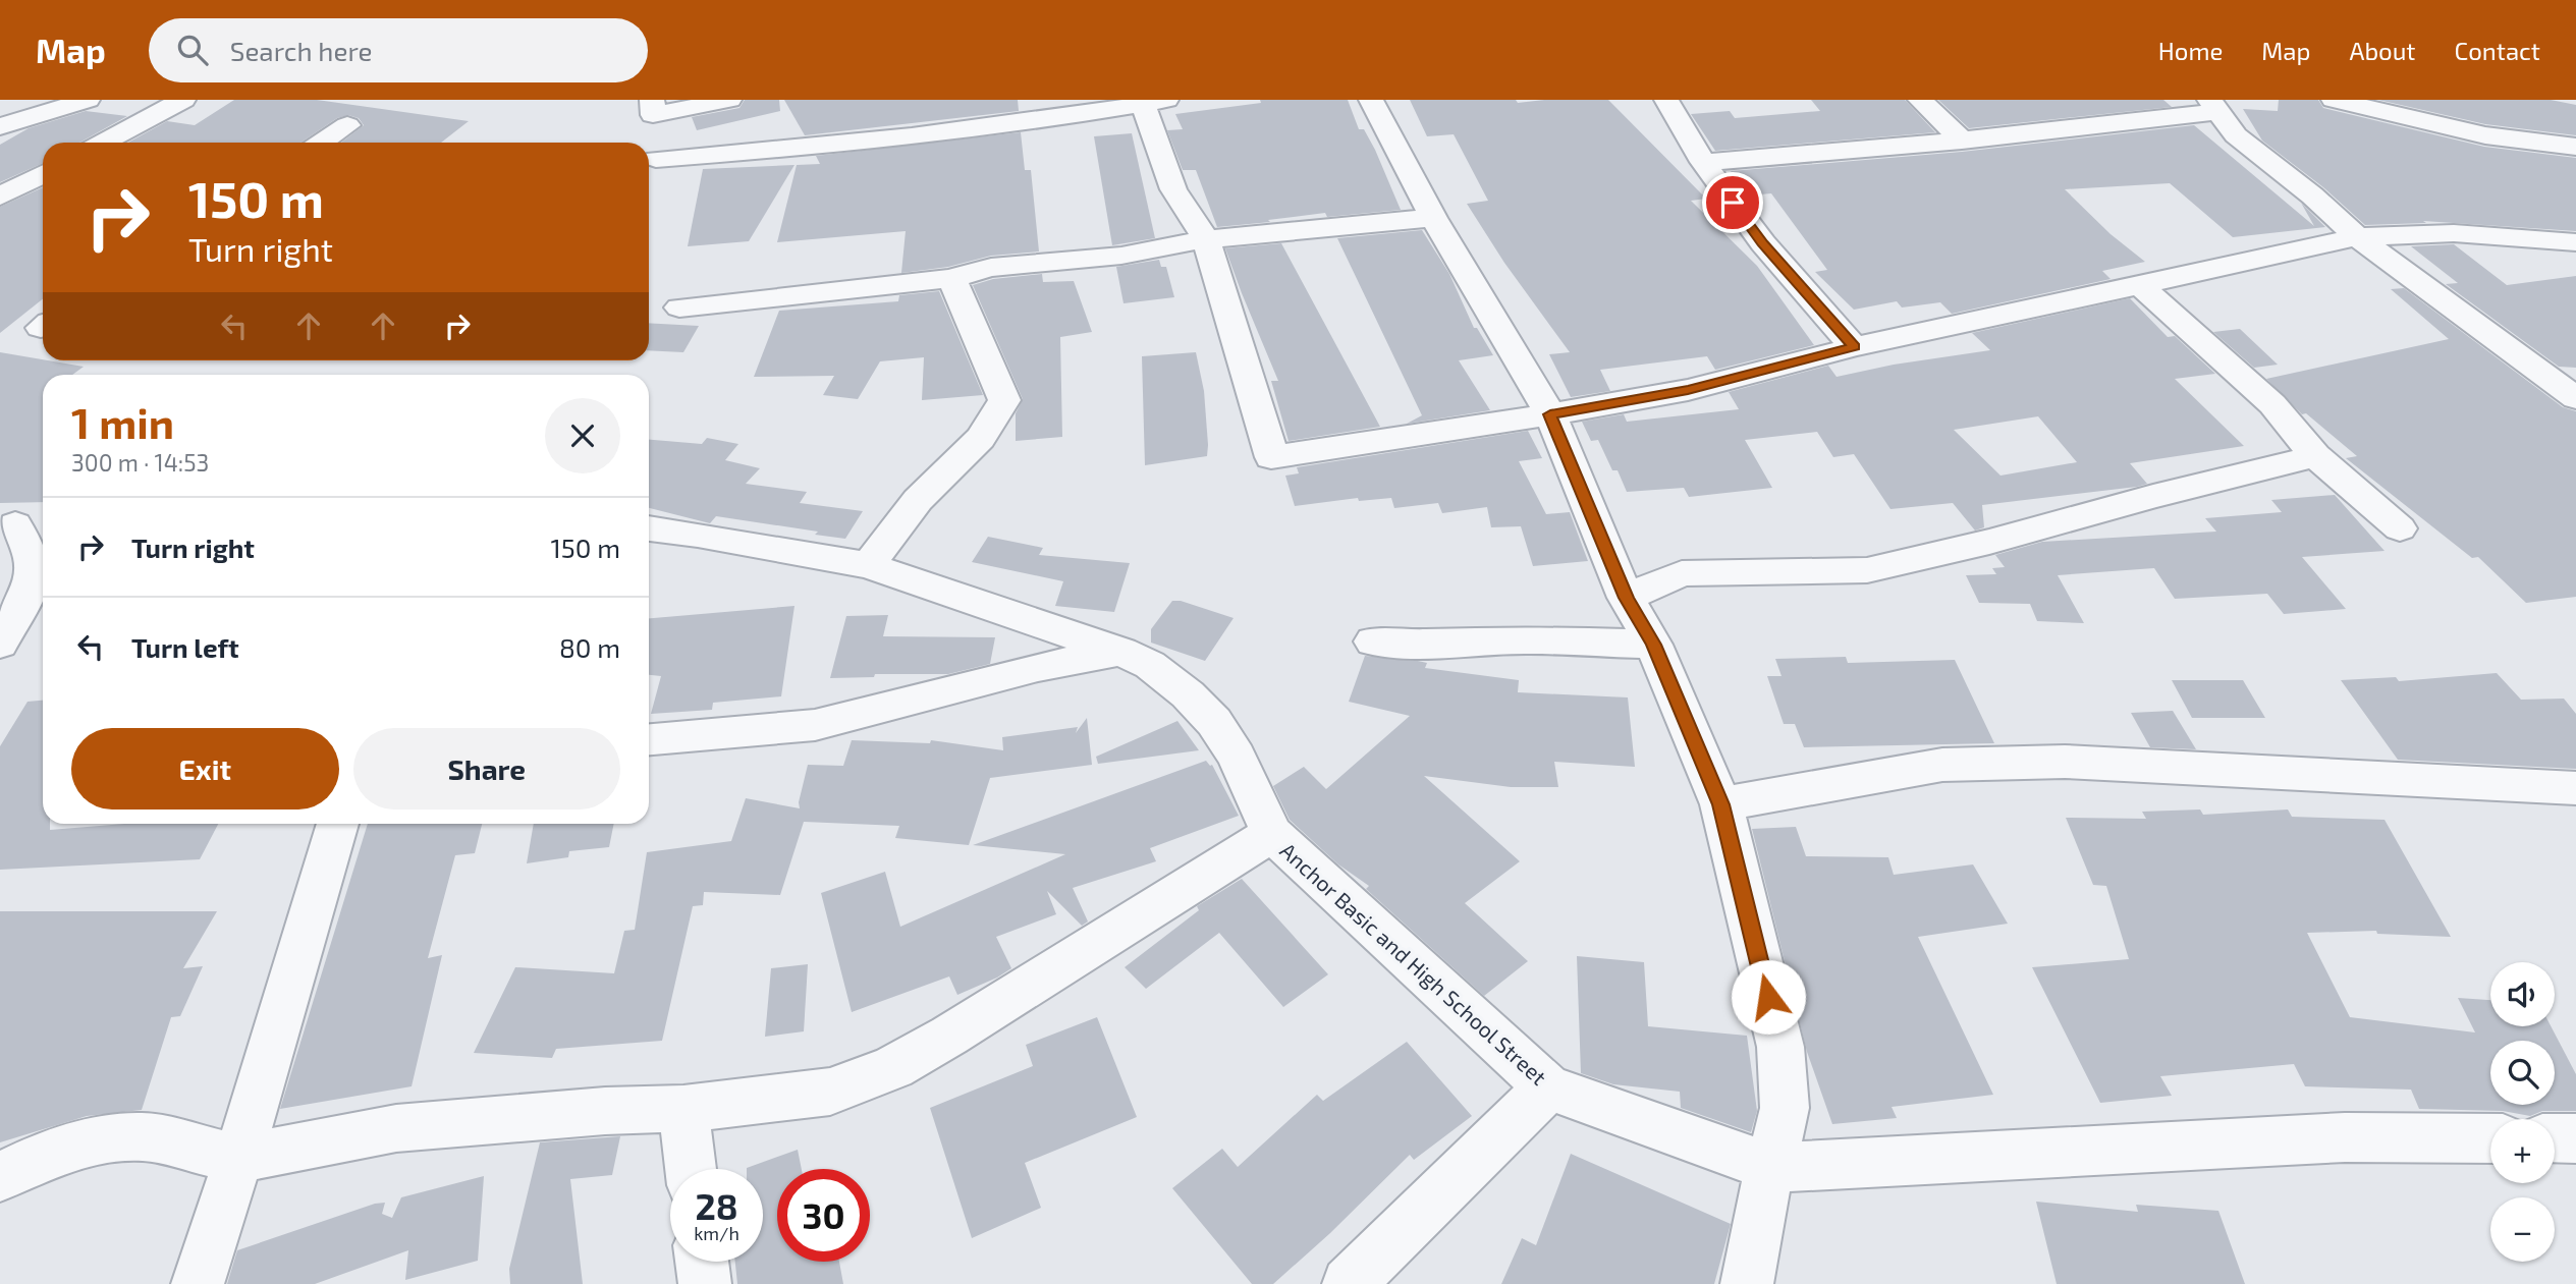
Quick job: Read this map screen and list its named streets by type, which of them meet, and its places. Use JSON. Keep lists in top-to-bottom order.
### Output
{
  "streets": {
    "street": ["Anchor Basic and High School Street"]
  },
  "page": {
    "header": "Map",
    "search": "Search here",
    "nav": [
      "Home",
      "Map",
      "About",
      "Contact"
    ],
    "turn": ["150 m", "Turn right"],
    "heading": ["1 min", "300 m · 14:53"],
    "list": [
      {
        "name": "Turn right",
        "value": "150 m"
      },
      {
        "name": "Turn left",
        "value": "80 m"
      }
    ],
    "buttons": ["Exit", "Share"],
    "map_buttons": ["+", "−"],
    "speed": "28 km/h",
    "limit": "30"
  }
}
